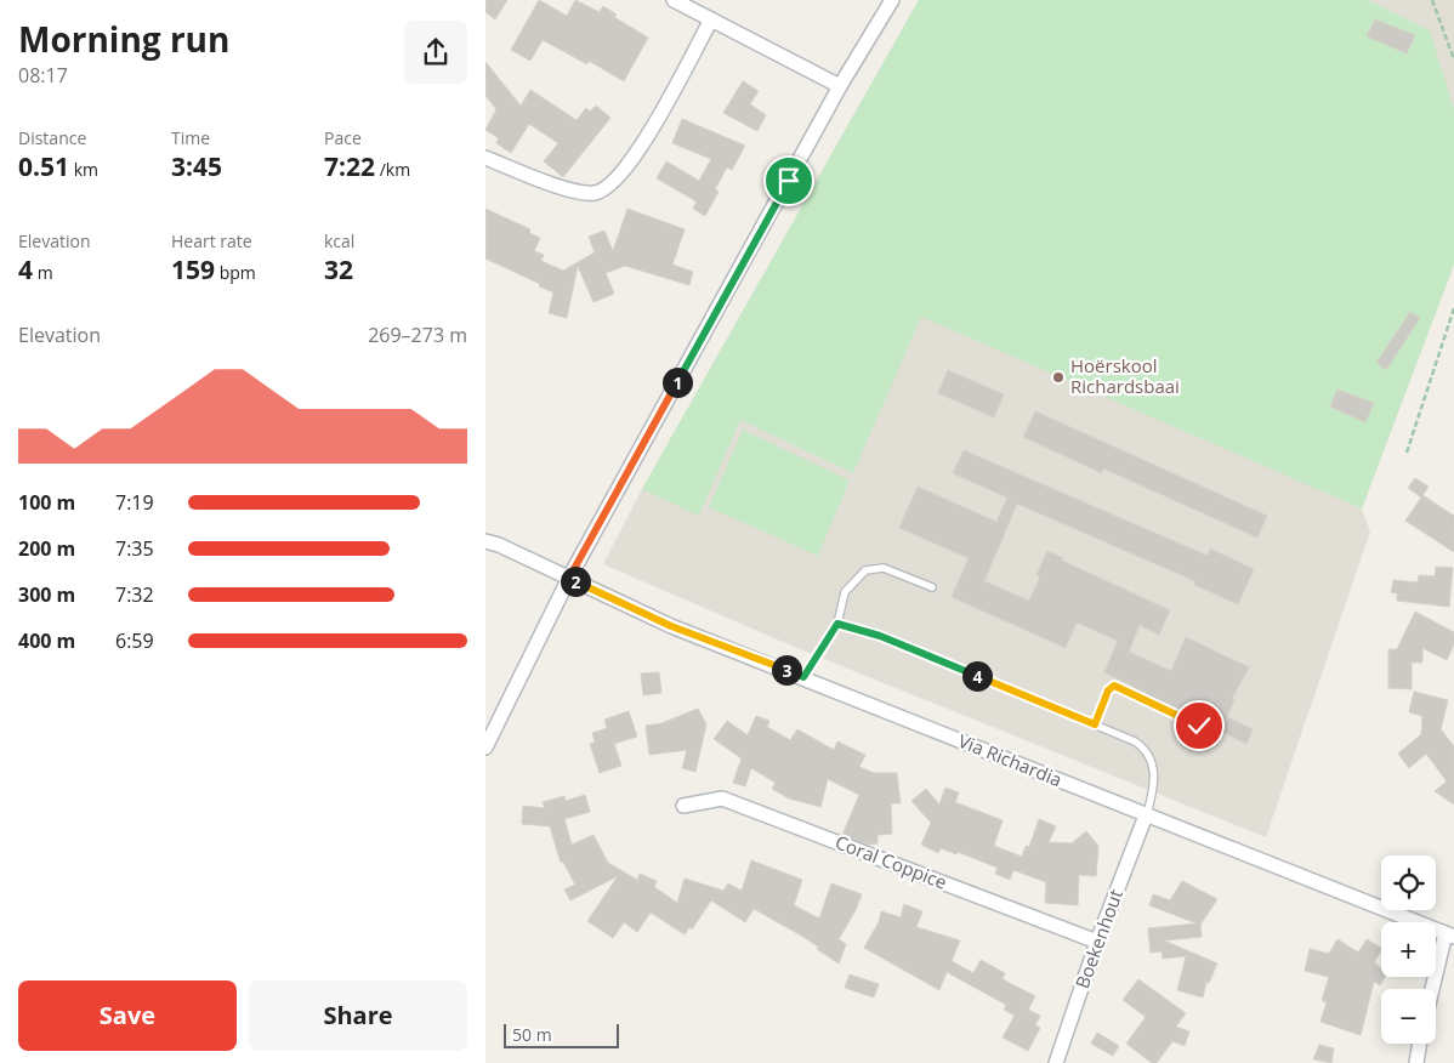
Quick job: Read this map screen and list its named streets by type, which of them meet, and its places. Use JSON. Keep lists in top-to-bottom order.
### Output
{
  "streets": {
    "street": ["Via Richardia", "Coral Coppice", "Boekenhout"]
  },
  "crossings": [
    ["Via Richardia", "Boekenhout"],
    ["Coral Coppice", "Boekenhout"]
  ],
  "places": ["Hoërskool Richardsbaai"],
  "scale_bar": "50 m",
  "page": {
    "heading": ["Morning run", "08:17"],
    "stats": [
      ["Distance", "0.51 km"],
      ["Time", "3:45"],
      ["Pace", "7:22 /km"],
      ["Elevation", "4 m"],
      ["Heart rate", "159 bpm"],
      ["kcal", "32"]
    ],
    "chart": ["Elevation", "269–273 m"],
    "pins": [
      "1",
      "2",
      "3",
      "4"
    ],
    "list": [
      {
        "name": "100 m",
        "note": "7:19"
      },
      {
        "name": "200 m",
        "note": "7:35"
      },
      {
        "name": "300 m",
        "note": "7:32"
      },
      {
        "name": "400 m",
        "note": "6:59"
      }
    ],
    "map_buttons": ["+", "−"],
    "buttons": ["Save", "Share"],
    "scale": "50 m"
  }
}
